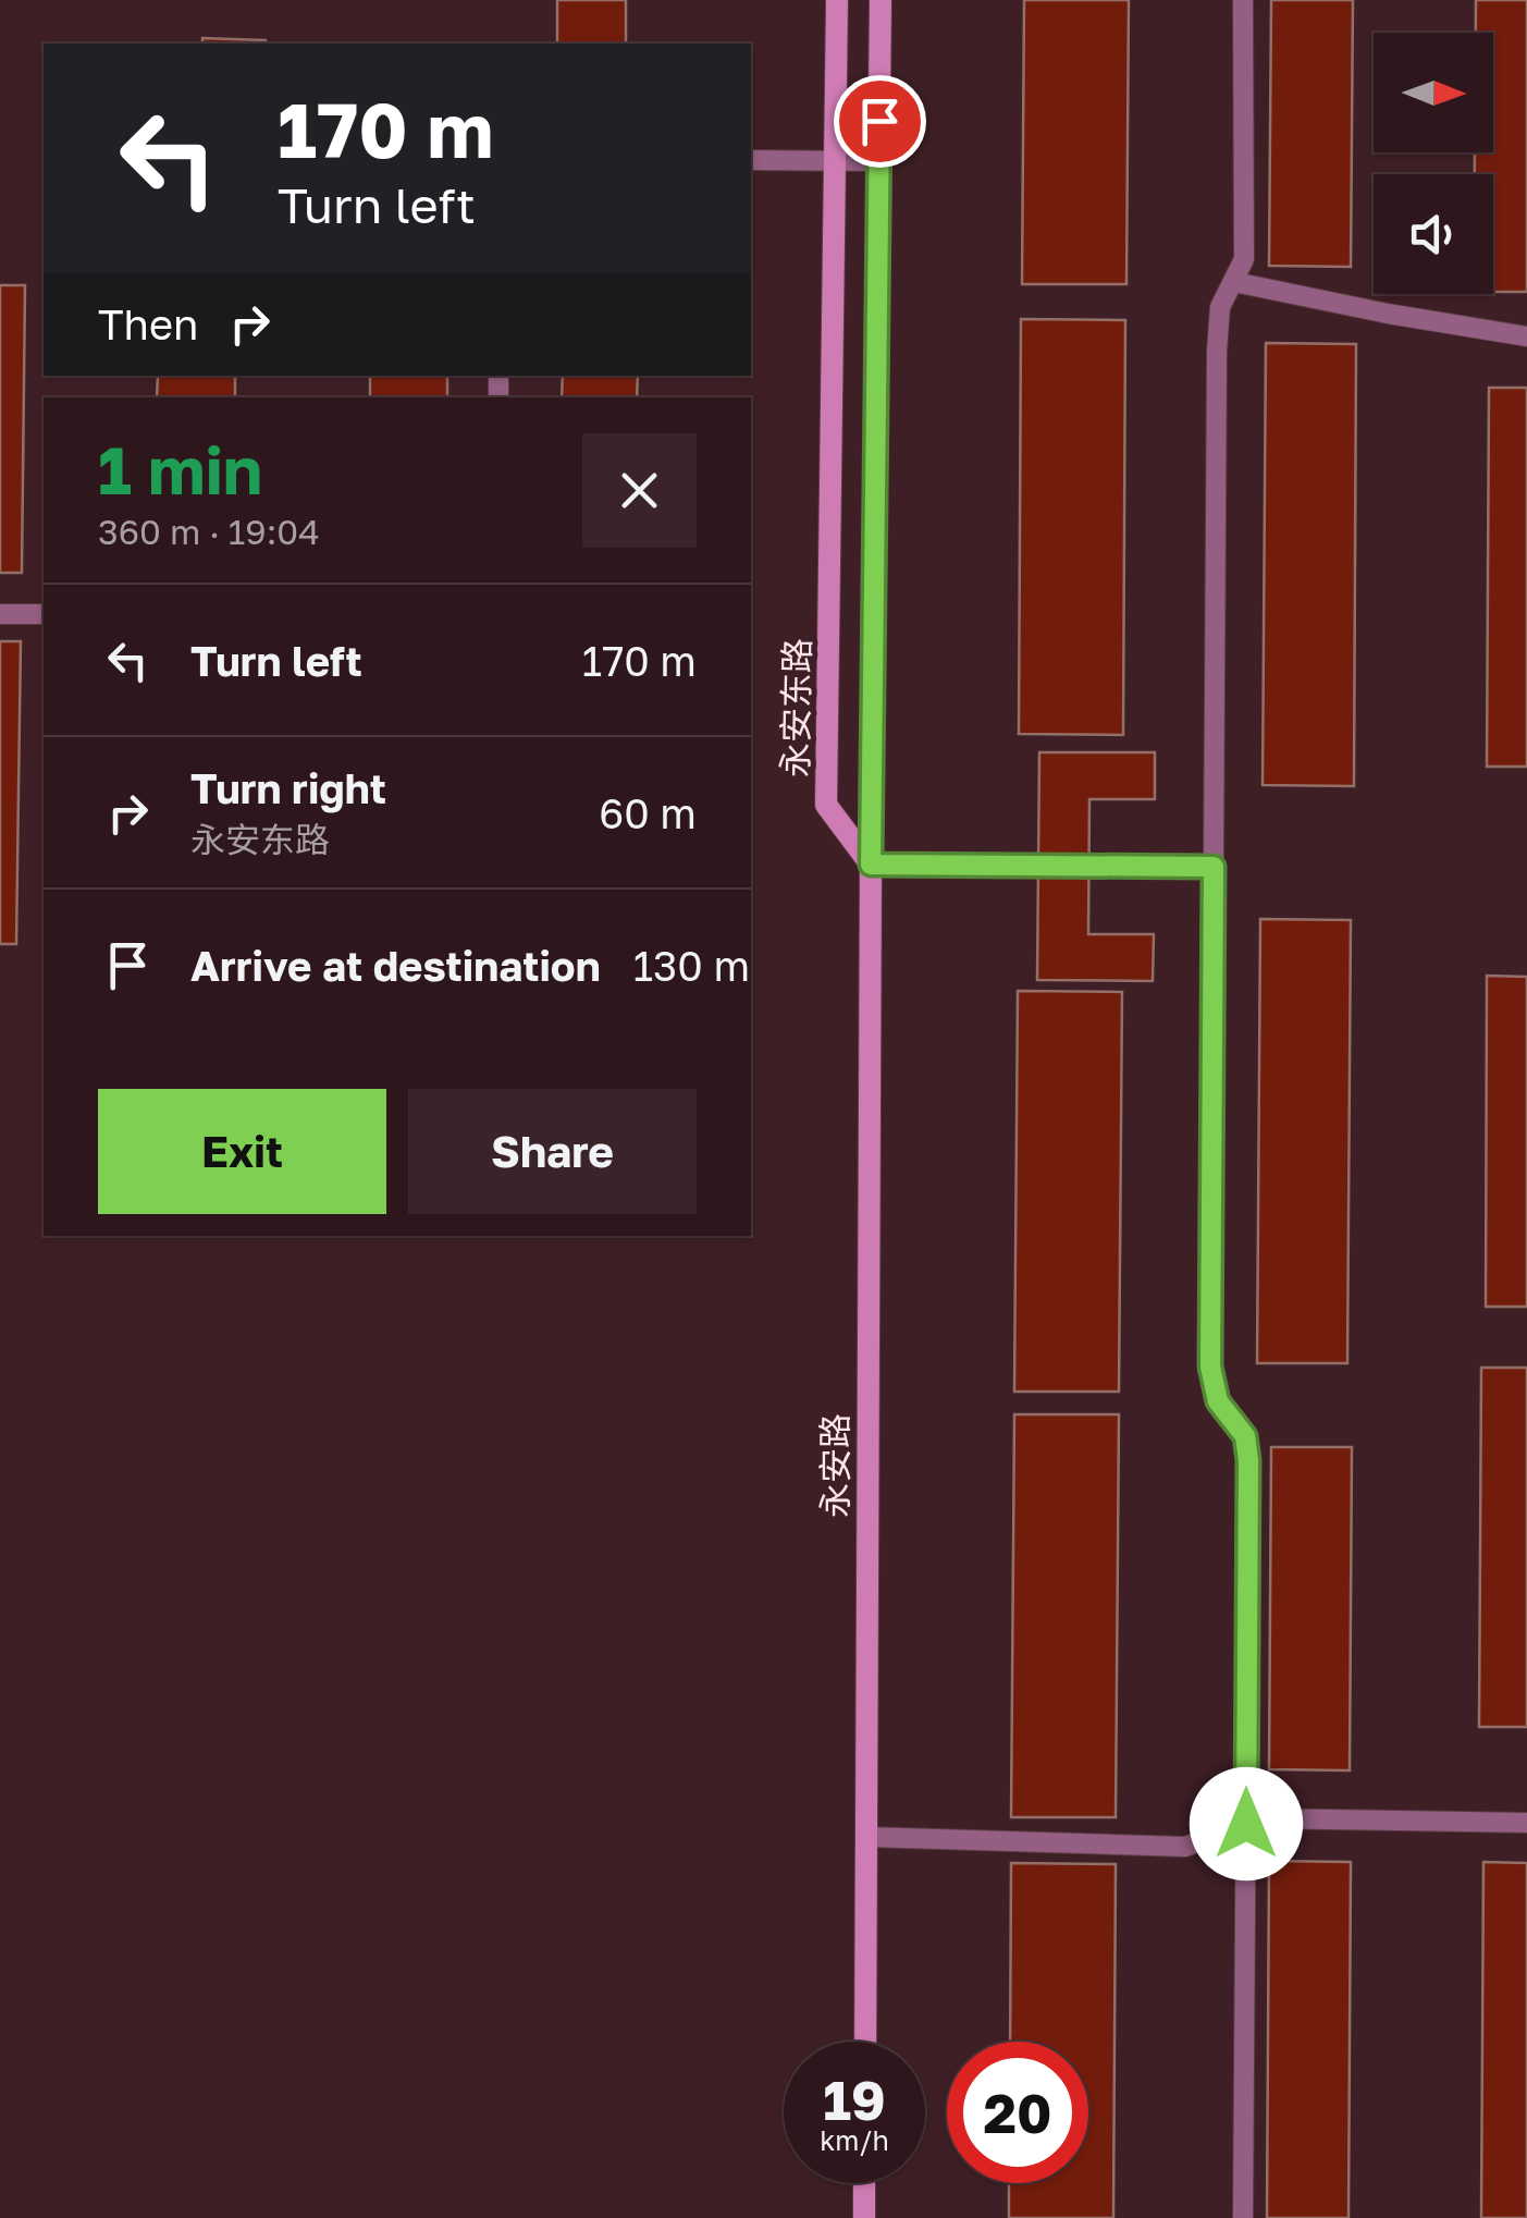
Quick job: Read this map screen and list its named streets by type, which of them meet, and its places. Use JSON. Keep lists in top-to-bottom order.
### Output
{
  "streets": {
    "street": ["永安东路", "永安路"]
  },
  "crossings": [
    ["永安东路", "永安路"]
  ],
  "north": "right",
  "page": {
    "turn": ["170 m", "Turn left"],
    "then": "Then",
    "heading": ["1 min", "360 m · 19:04"],
    "list": [
      {
        "name": "Turn left",
        "value": "170 m"
      },
      {
        "name": "Turn right",
        "note": "永安东路",
        "value": "60 m"
      },
      {
        "name": "Arrive at destination",
        "value": "130 m"
      }
    ],
    "buttons": ["Exit", "Share"],
    "speed": "19 km/h",
    "limit": "20"
  }
}
